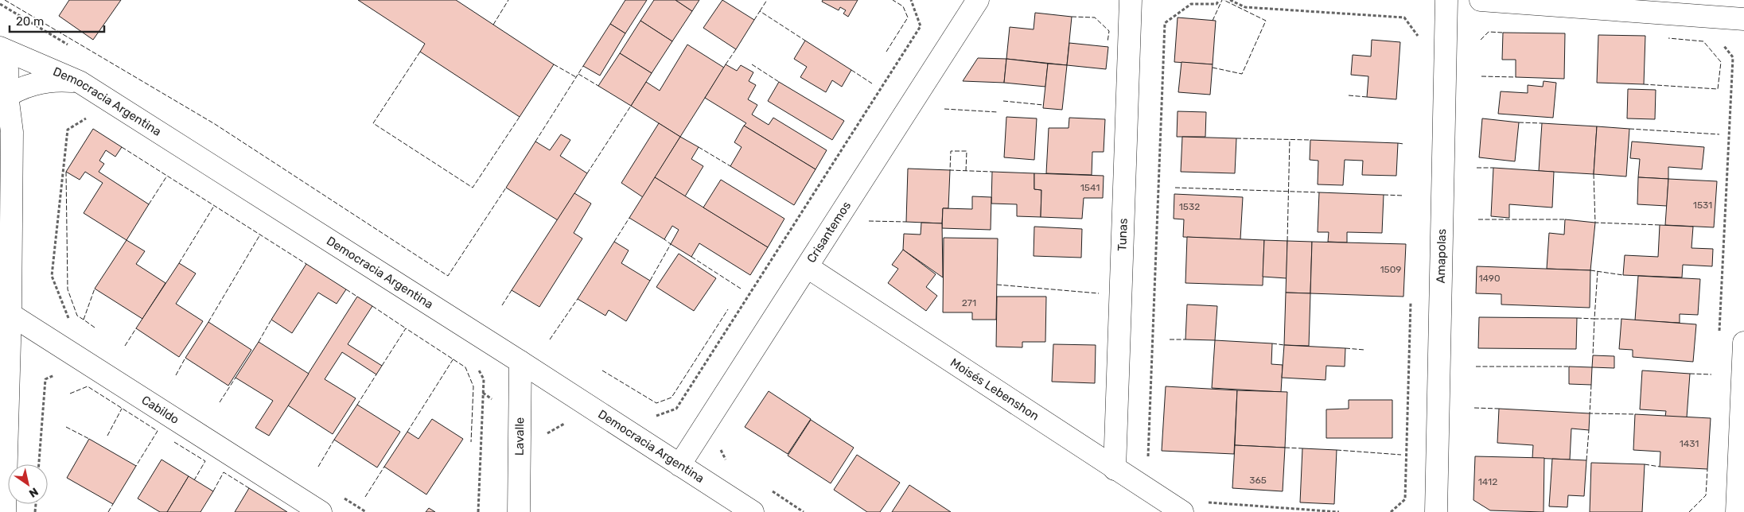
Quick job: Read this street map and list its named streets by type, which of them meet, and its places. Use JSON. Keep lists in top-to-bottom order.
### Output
{
  "streets": {
    "street": [
      "Democracia Argentina",
      "Crisantemos",
      "Tunas",
      "Amapolas",
      "Moisés Lebenshon",
      "Cabildo",
      "Lavalle"
    ]
  },
  "crossings": [
    ["Democracia Argentina", "Crisantemos"],
    ["Democracia Argentina", "Lavalle"],
    ["Crisantemos", "Moisés Lebenshon"],
    ["Tunas", "Moisés Lebenshon"]
  ],
  "house_numbers": [
    "1541",
    "1531",
    "1532",
    "1509",
    "1490",
    "271",
    "1431",
    "365",
    "1412"
  ],
  "scale_bar": "20 m",
  "north": "bottom right"
}
